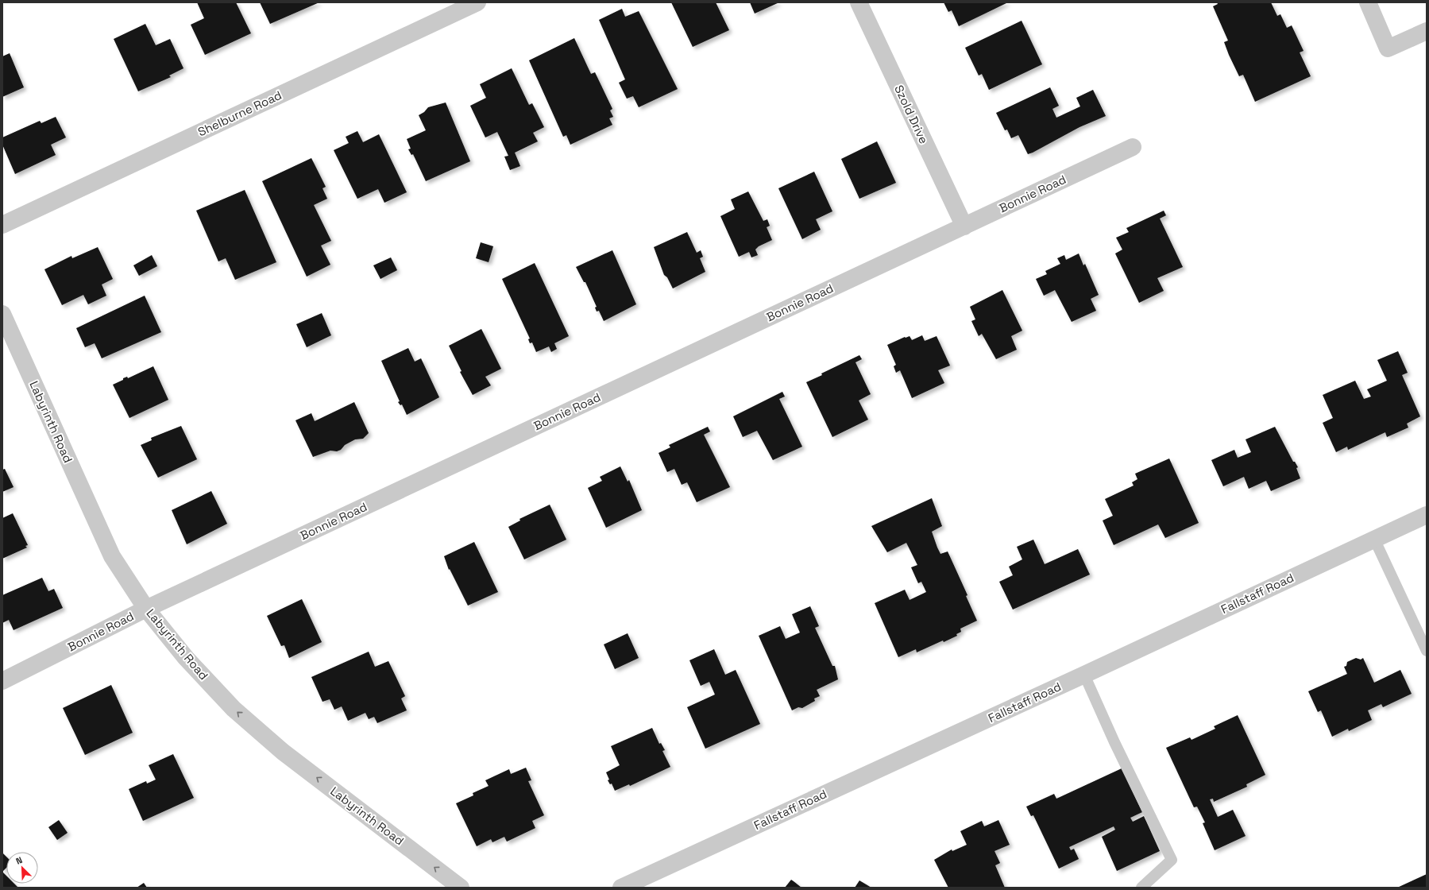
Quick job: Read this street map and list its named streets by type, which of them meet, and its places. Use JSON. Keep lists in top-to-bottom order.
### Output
{
  "streets": {
    "street": [
      "Shelburne Road",
      "Szold Drive",
      "Bonnie Road",
      "Labyrinth Road",
      "Fallstaff Road"
    ]
  },
  "crossings": [
    ["Szold Drive", "Bonnie Road"],
    ["Bonnie Road", "Labyrinth Road"]
  ],
  "one_way": ["Labyrinth Road"],
  "north": "top left"
}
